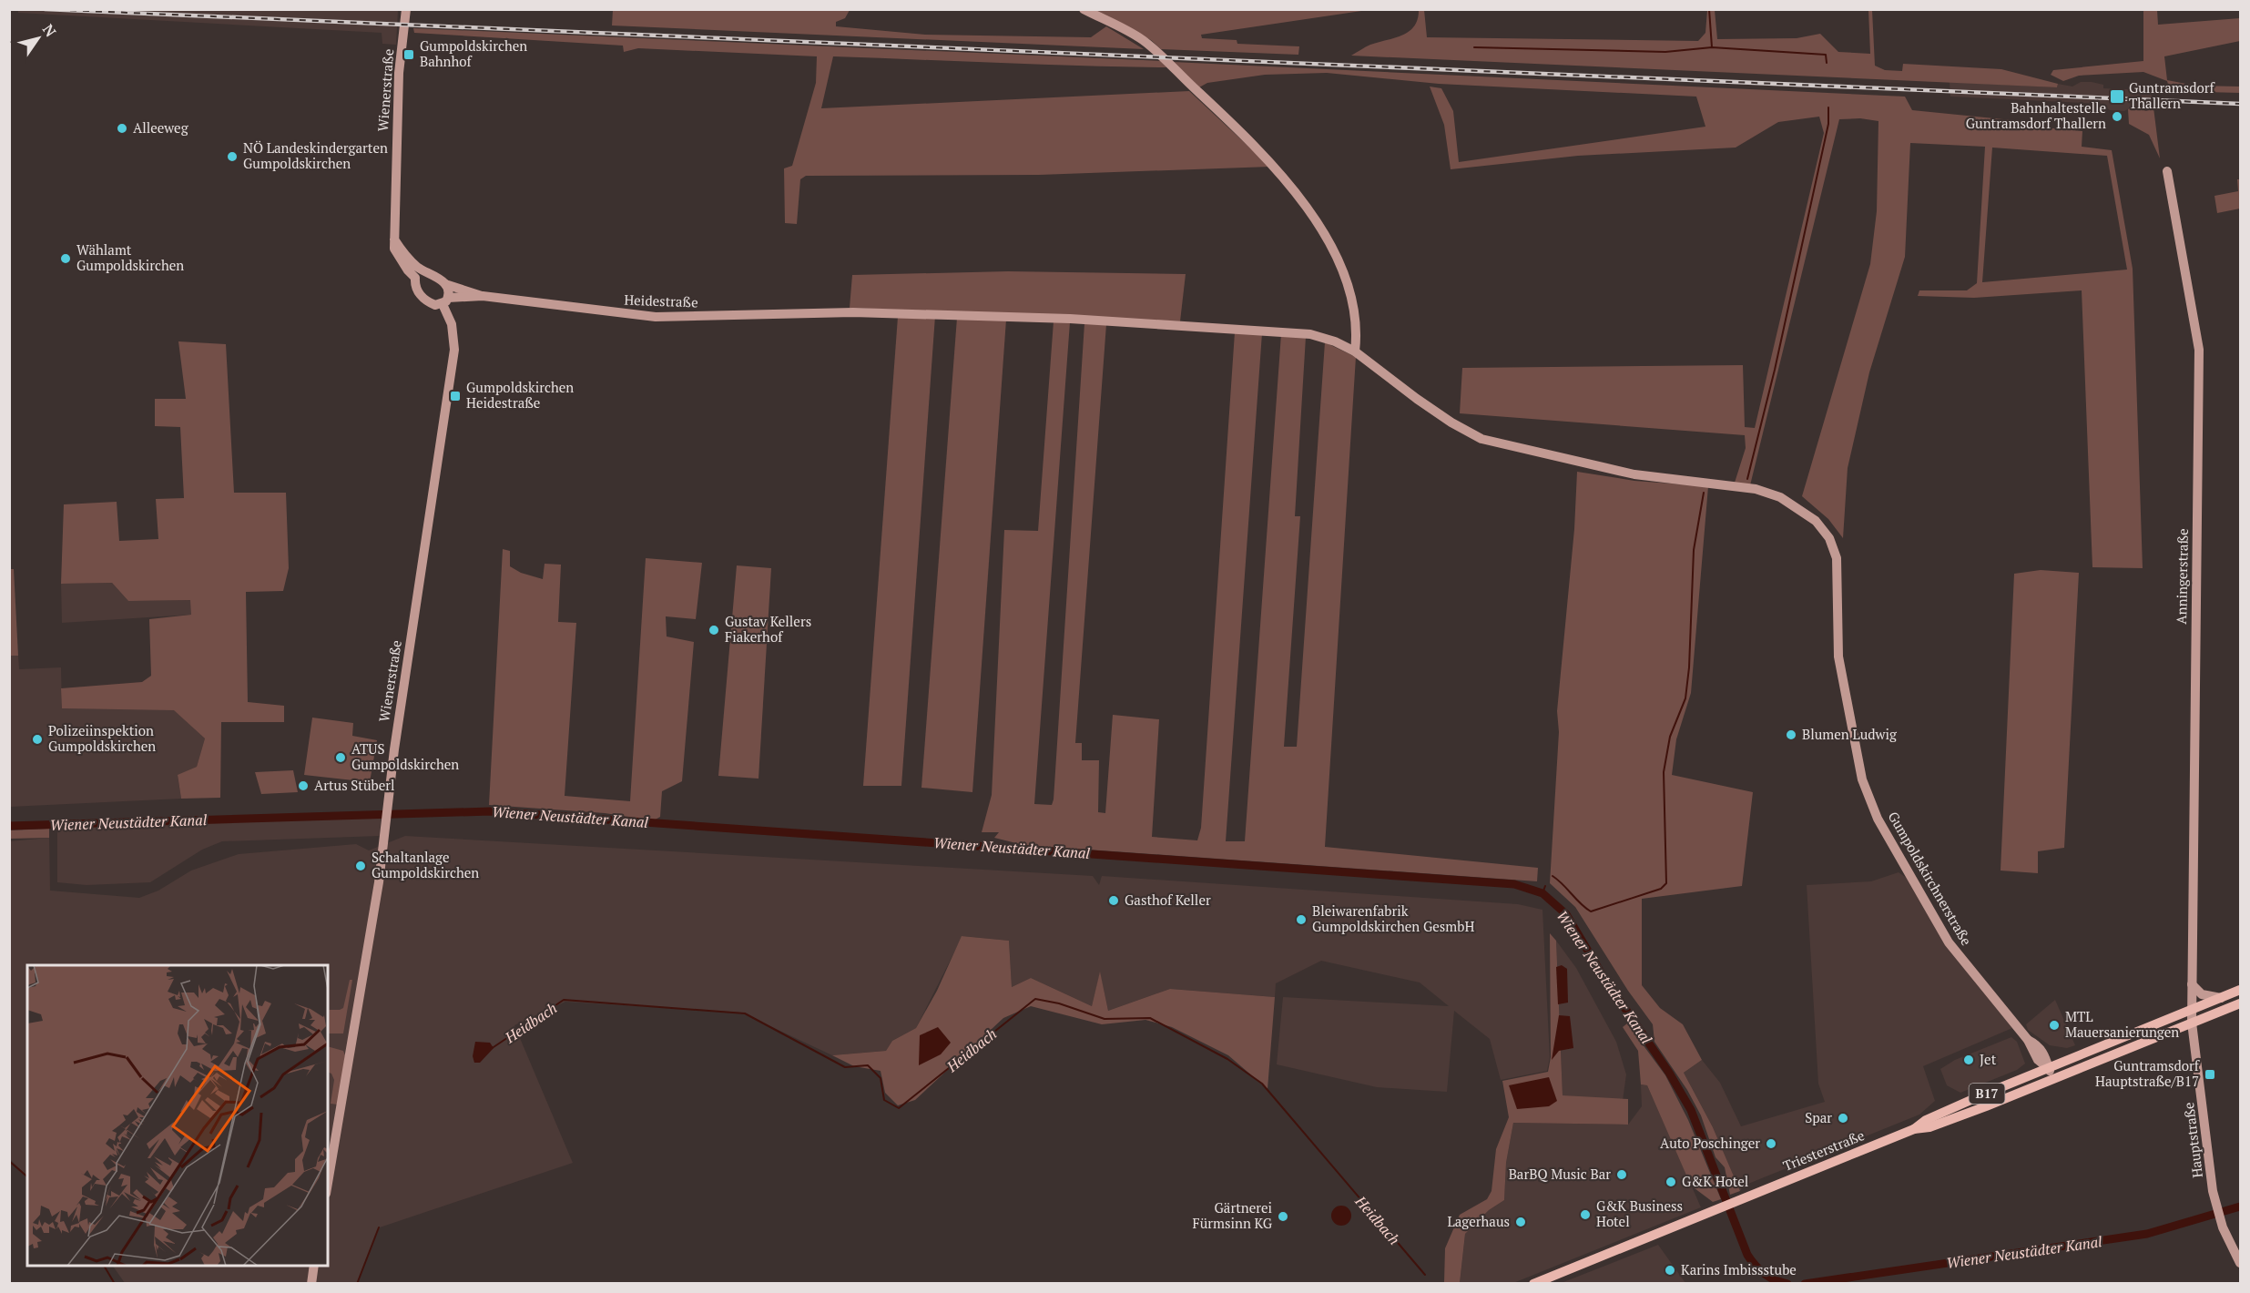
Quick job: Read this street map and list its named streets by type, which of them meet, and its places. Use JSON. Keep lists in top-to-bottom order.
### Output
{
  "streets": {
    "main road": ["B17", "Triesterstraße"],
    "street": [
      "Wienerstraße",
      "Heidestraße",
      "Anningerstraße",
      "Gumpoldskirchnerstraße",
      "Hauptstraße"
    ]
  },
  "crossings": [
    ["Wienerstraße", "Heidestraße"],
    ["Heidestraße", "Gumpoldskirchnerstraße"],
    ["Anningerstraße", "Hauptstraße"],
    ["Anningerstraße", "Triesterstraße"],
    ["Gumpoldskirchnerstraße", "Triesterstraße"],
    ["Hauptstraße", "Triesterstraße"]
  ],
  "water": ["Wiener Neustädter Kanal", "Heidbach"],
  "places": {
    "transit": [
      "Gumpoldskirchen Bahnhof",
      "Guntramsdorf Thallern",
      "Gumpoldskirchen Heidestraße",
      "Guntramsdorf Hauptstraße/B17"
    ],
    "other": [
      "Bahnhaltestelle Guntramsdorf Thallern",
      "Alleeweg",
      "NÖ Landeskindergarten Gumpoldskirchen",
      "Wählamt Gumpoldskirchen",
      "Gustav Kellers Fiakerhof",
      "Blumen Ludwig",
      "Polizeiinspektion Gumpoldskirchen",
      "ATUS Gumpoldskirchen",
      "Artus Stüberl",
      "Schaltanlage Gumpoldskirchen",
      "Gasthof Keller",
      "Bleiwarenfabrik Gumpoldskirchen GesmbH",
      "MTL Mauersanierungen",
      "Jet",
      "Spar",
      "Auto Poschinger",
      "BarBQ Music Bar",
      "G&K Hotel",
      "G&K Business Hotel",
      "Gärtnerei Fürmsinn KG",
      "Lagerhaus",
      "Karins Imbissstube"
    ]
  },
  "north": "top right"
}
